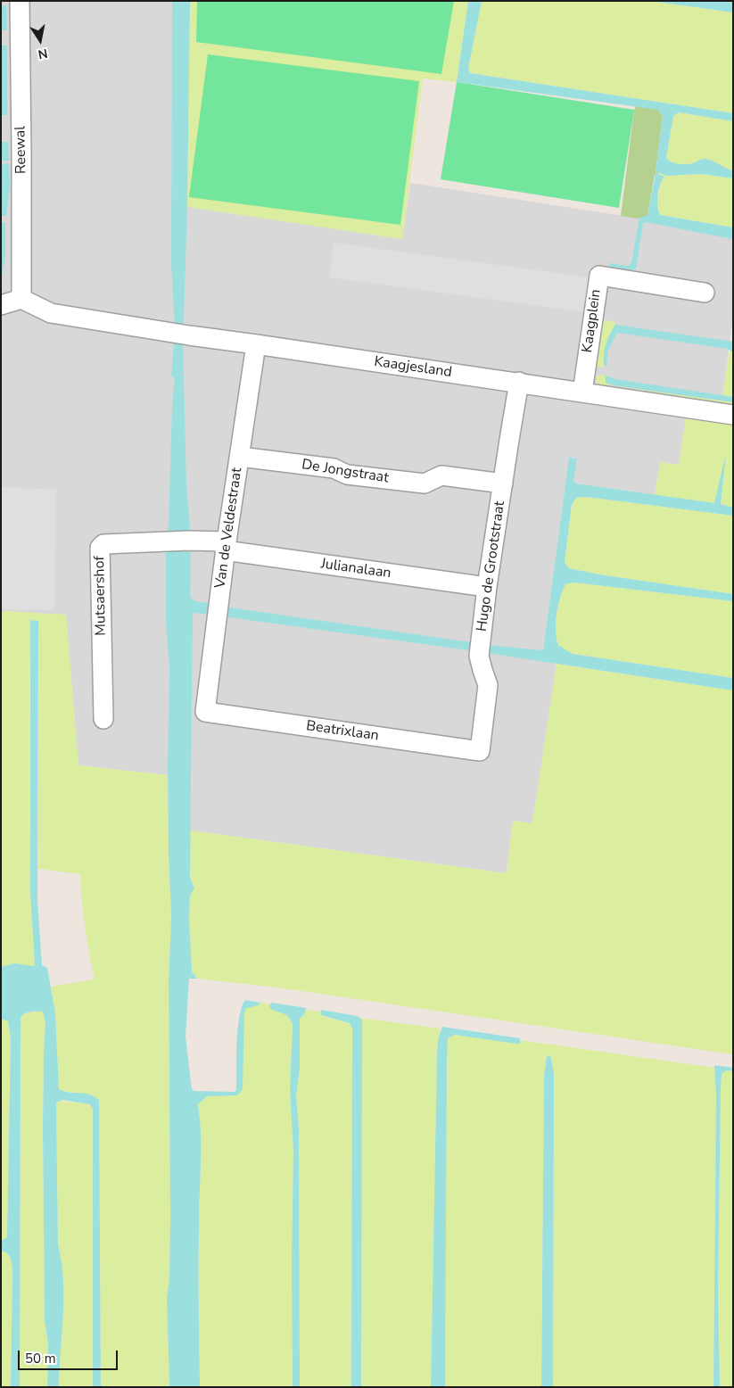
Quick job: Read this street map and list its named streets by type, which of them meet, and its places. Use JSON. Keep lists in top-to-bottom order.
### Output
{
  "streets": {
    "street": [
      "Reewal",
      "Kaagplein",
      "Kaagjesland",
      "De Jongstraat",
      "Van de Veldestraat",
      "Hugo de Grootstraat",
      "Julianalaan",
      "Mutsaershof",
      "Beatrixlaan"
    ]
  },
  "crossings": [
    ["Reewal", "Kaagjesland"],
    ["Kaagplein", "Kaagjesland"],
    ["Kaagjesland", "Van de Veldestraat"],
    ["Kaagjesland", "Hugo de Grootstraat"],
    ["De Jongstraat", "Van de Veldestraat"],
    ["De Jongstraat", "Hugo de Grootstraat"],
    ["Van de Veldestraat", "Julianalaan"],
    ["Van de Veldestraat", "Mutsaershof"],
    ["Van de Veldestraat", "Beatrixlaan"],
    ["Hugo de Grootstraat", "Julianalaan"],
    ["Hugo de Grootstraat", "Beatrixlaan"],
    ["Julianalaan", "Mutsaershof"]
  ],
  "scale_bar": "50 m",
  "north": "bottom"
}
